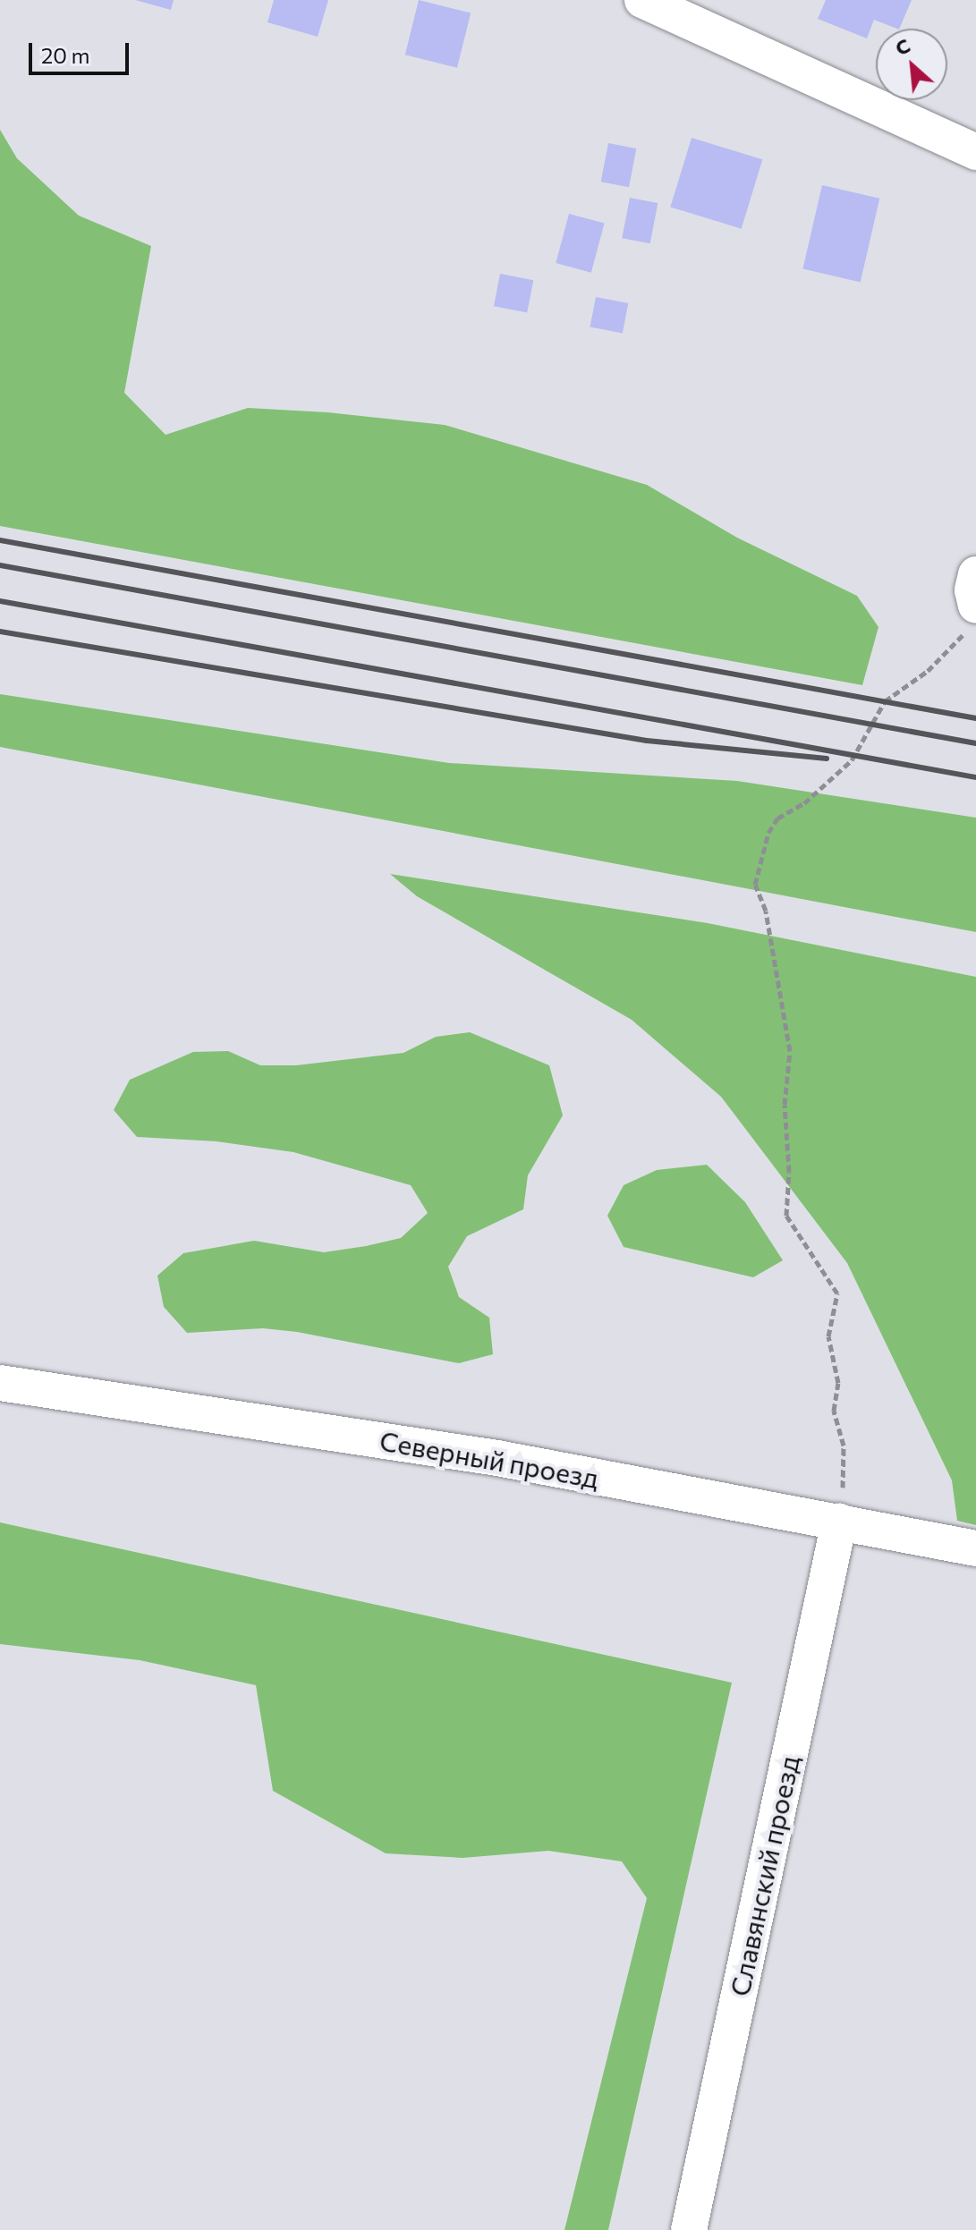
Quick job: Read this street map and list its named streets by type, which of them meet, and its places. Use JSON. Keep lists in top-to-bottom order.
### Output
{
  "streets": {
    "street": ["Северный проезд", "Славянский проезд"]
  },
  "crossings": [
    ["Северный проезд", "Славянский проезд"]
  ],
  "scale_bar": "20 m",
  "north": "top left"
}
